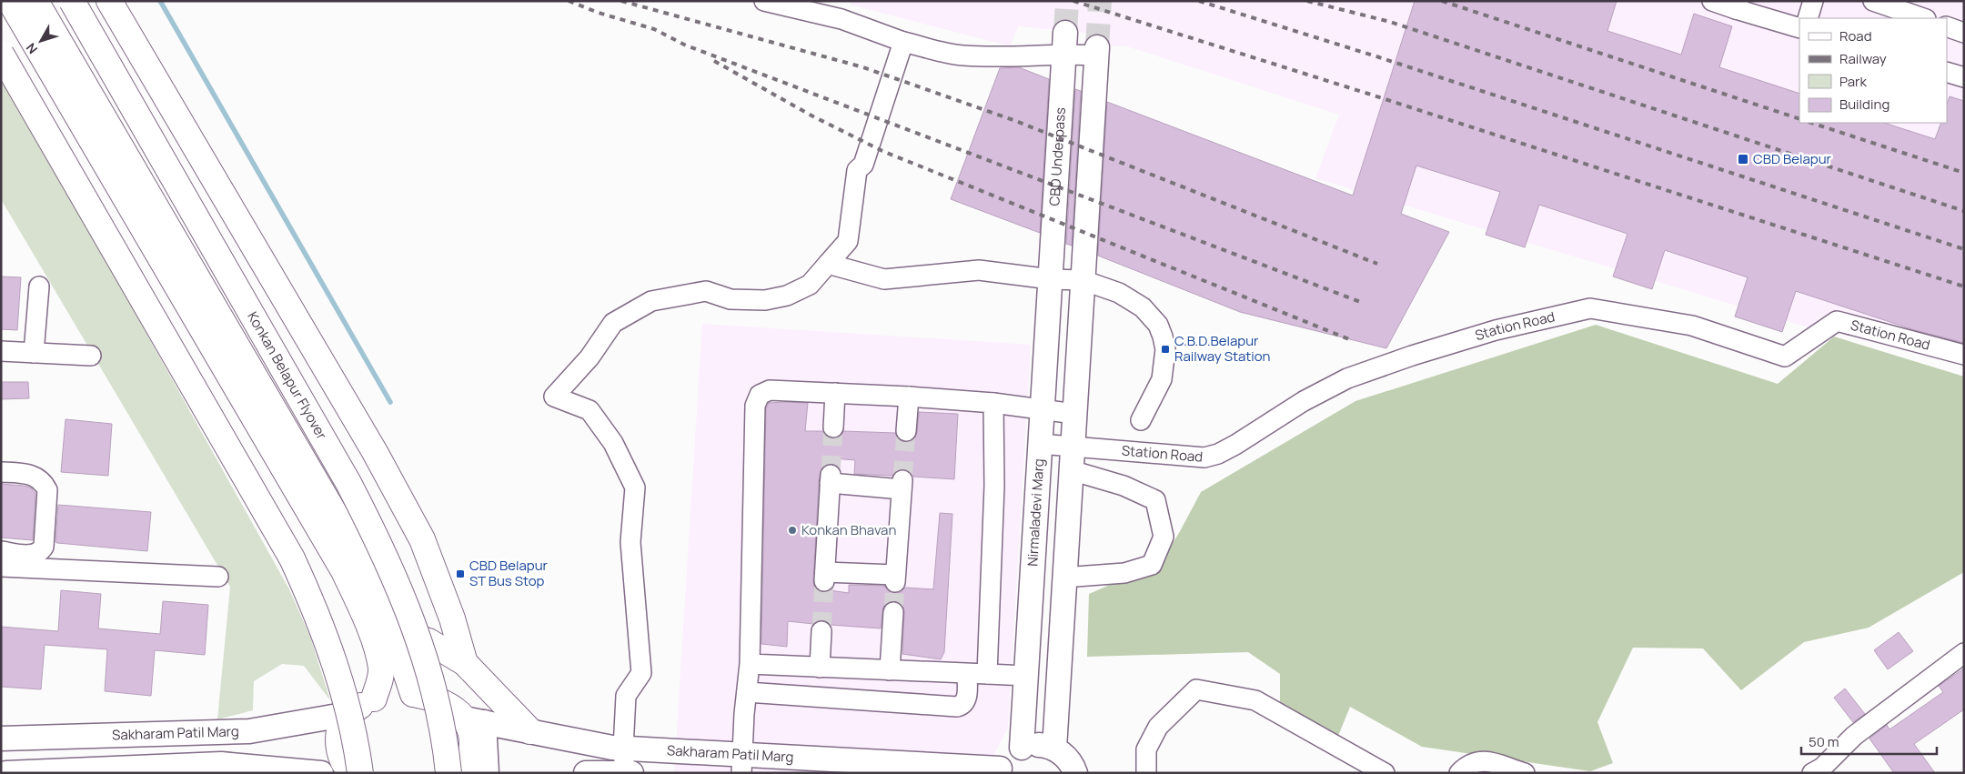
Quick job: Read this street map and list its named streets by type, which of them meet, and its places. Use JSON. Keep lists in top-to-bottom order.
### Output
{
  "streets": {
    "highway": ["Konkan Belapur Flyover"],
    "main road": ["CBD Underpass", "Nirmaladevi Marg", "Sakharam Patil Marg"],
    "street": ["Station Road"]
  },
  "crossings": [
    ["CBD Underpass", "Nirmaladevi Marg"]
  ],
  "places": {
    "transit": ["CBD Belapur", "C.B.D.Belapur Railway Station", "CBD Belapur ST Bus Stop"],
    "other": ["Konkan Bhavan"]
  },
  "legend": [
    "Road",
    "Railway",
    "Park",
    "Building"
  ],
  "scale_bar": "50 m",
  "north": "bottom left"
}
